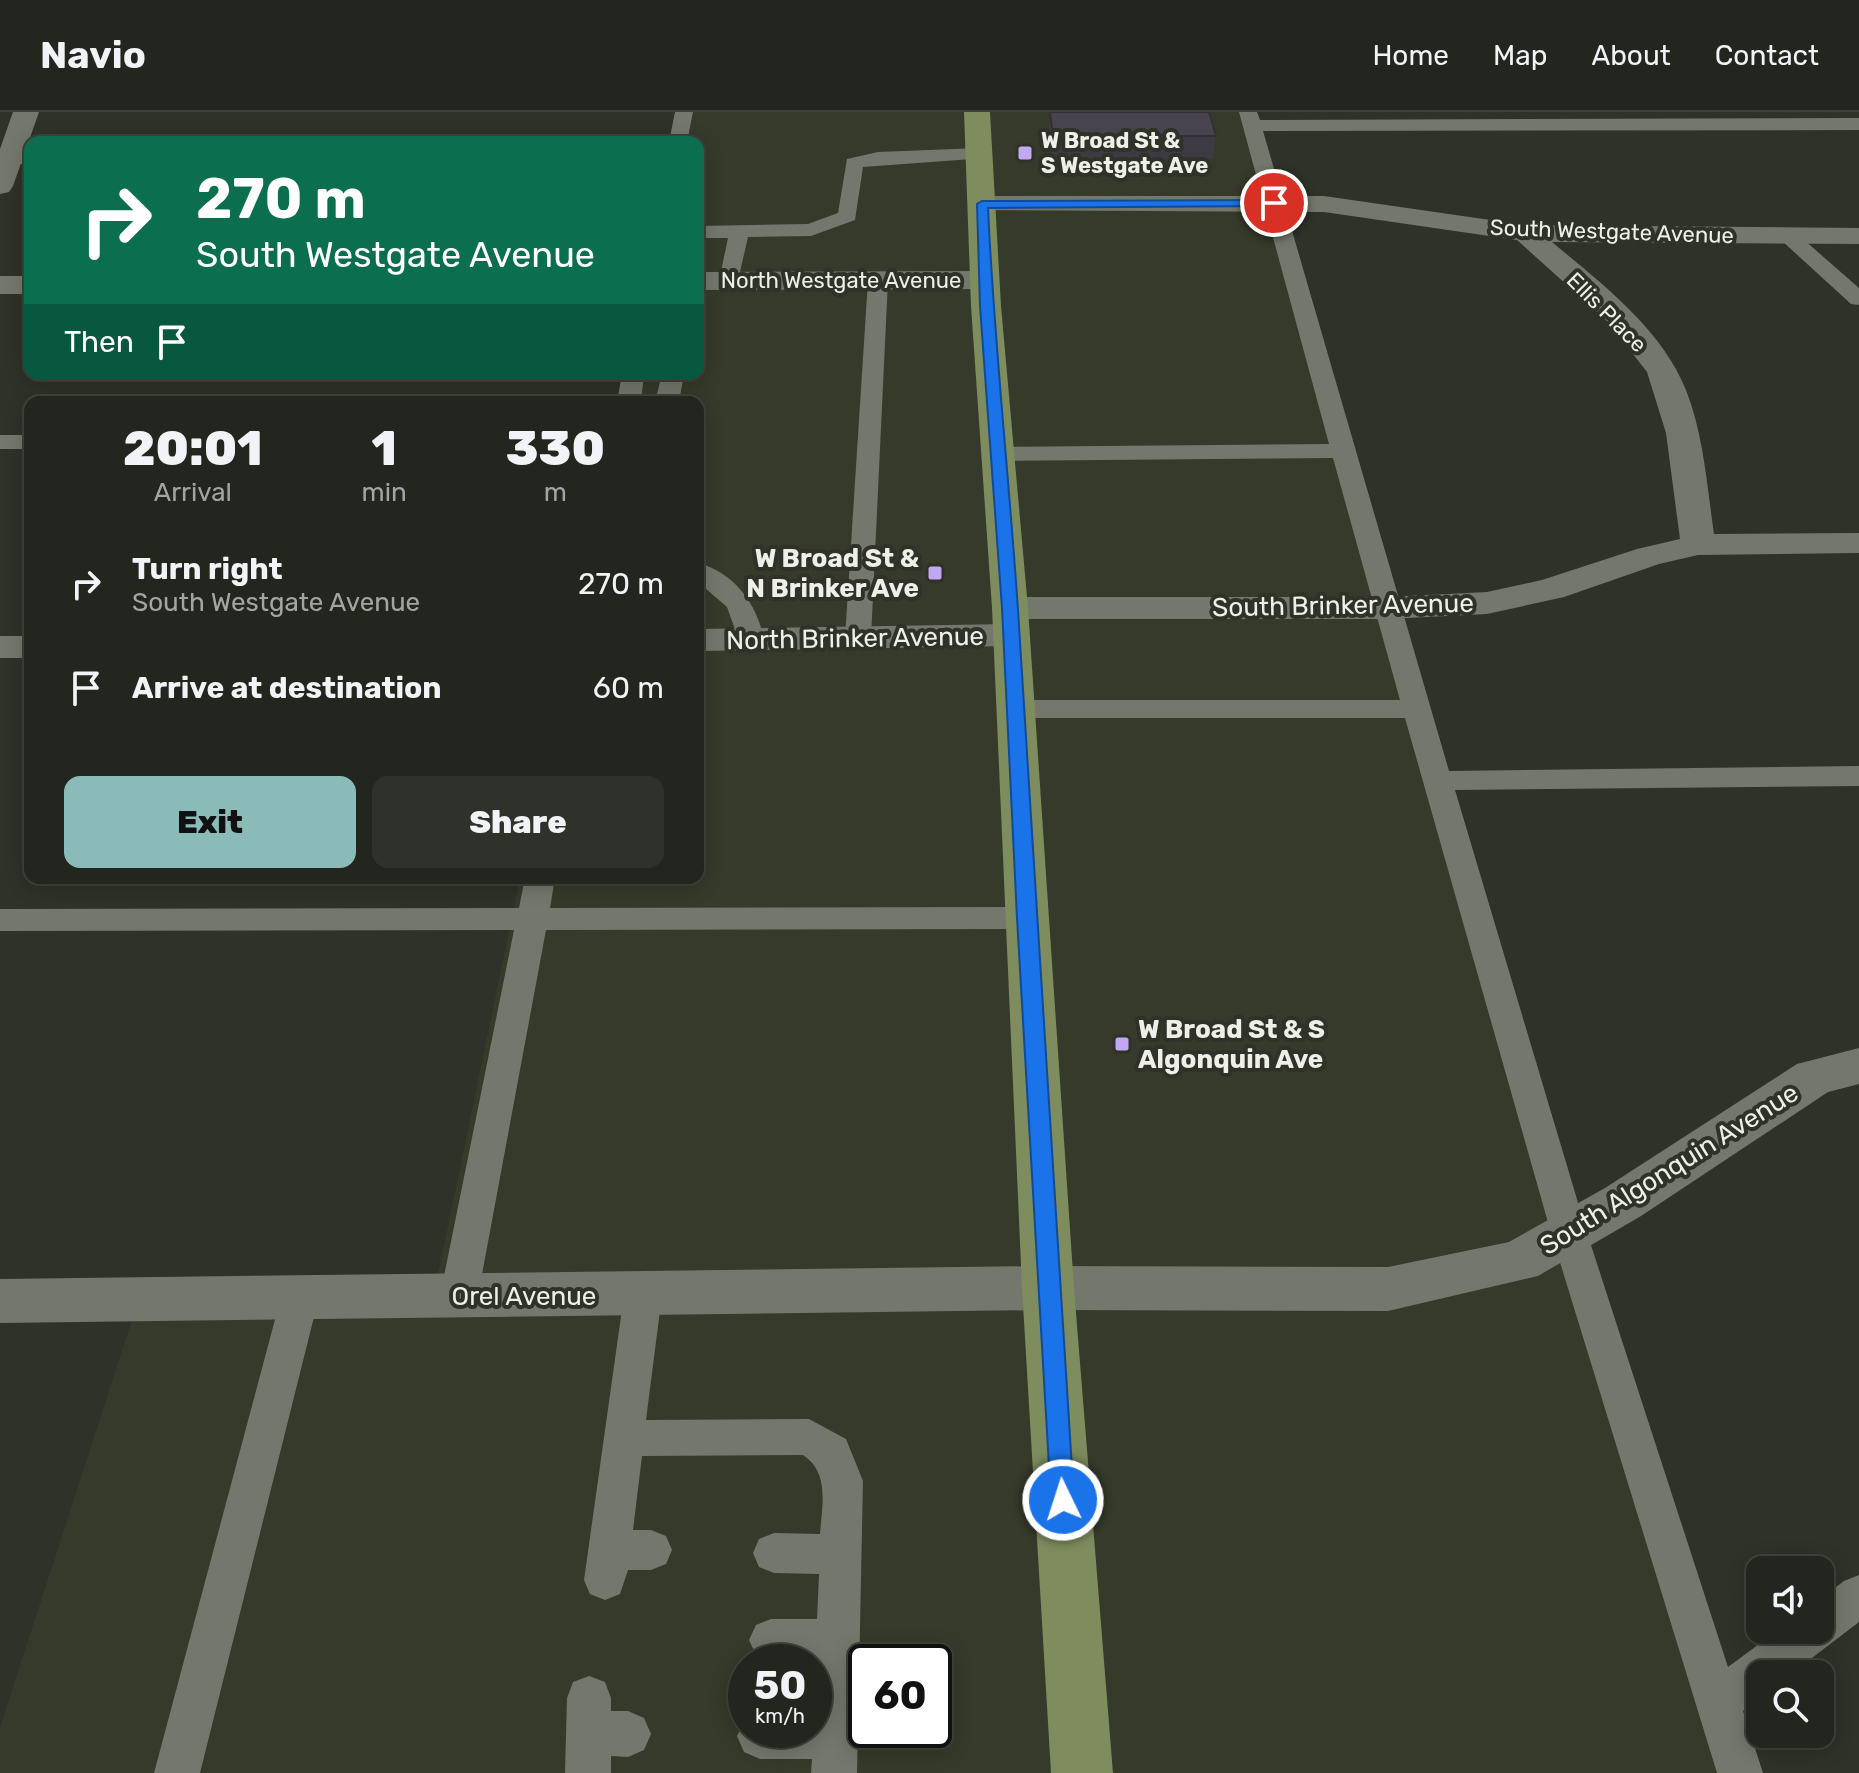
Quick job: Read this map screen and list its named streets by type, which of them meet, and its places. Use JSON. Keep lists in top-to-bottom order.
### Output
{
  "streets": {
    "street": [
      "South Westgate Avenue",
      "North Westgate Avenue",
      "Ellis Place",
      "South Brinker Avenue",
      "North Brinker Avenue",
      "South Algonquin Avenue",
      "Orel Avenue"
    ]
  },
  "crossings": [
    ["South Westgate Avenue", "Ellis Place"],
    ["Ellis Place", "South Brinker Avenue"],
    ["South Brinker Avenue", "North Brinker Avenue"],
    ["South Algonquin Avenue", "Orel Avenue"]
  ],
  "places": {
    "transit": ["W Broad St & S Westgate Ave", "W Broad St & N Brinker Ave", "W Broad St & S Algonquin Ave"]
  },
  "page": {
    "header": "Navio",
    "nav": [
      "Home",
      "Map",
      "About",
      "Contact"
    ],
    "turn": ["270 m", "South Westgate Avenue"],
    "then": "Then",
    "eta": [
      "20:01",
      "Arrival",
      "1",
      "min",
      "330",
      "m"
    ],
    "list": [
      {
        "name": "Turn right",
        "note": "South Westgate Avenue",
        "value": "270 m"
      },
      {
        "name": "Arrive at destination",
        "value": "60 m"
      }
    ],
    "buttons": ["Exit", "Share"],
    "speed": "50 km/h",
    "limit": "60"
  }
}
